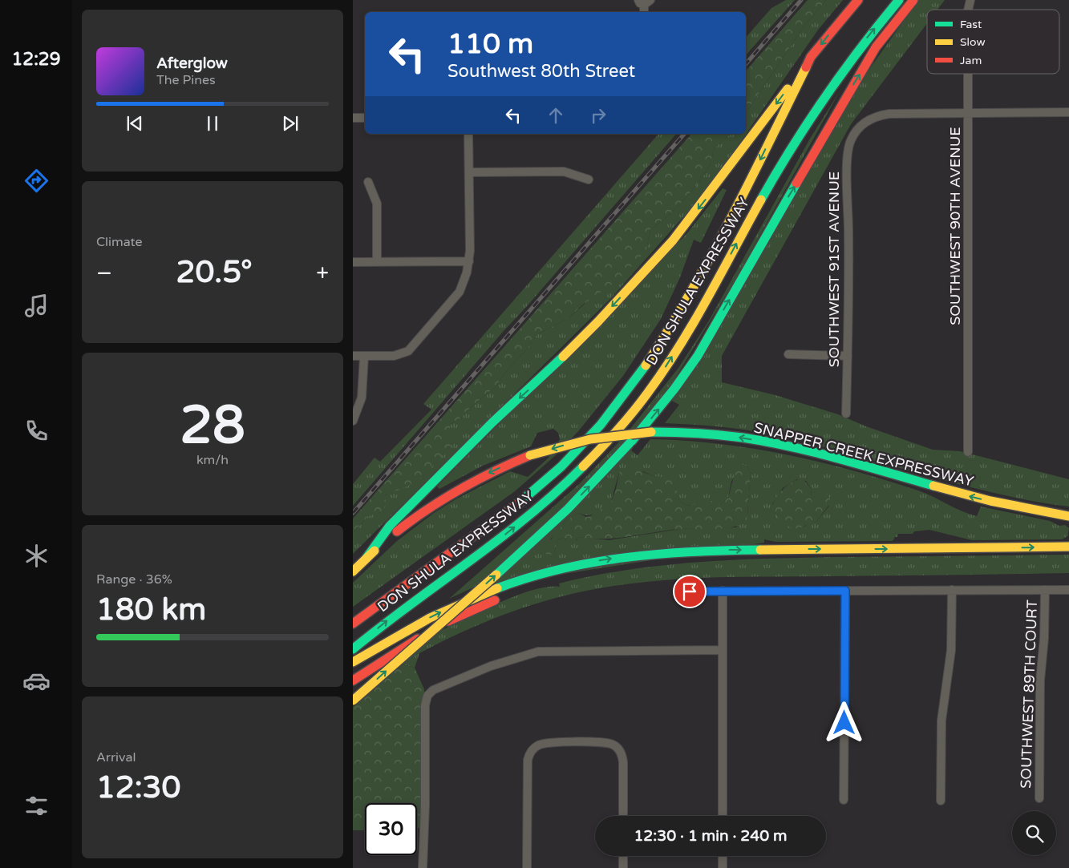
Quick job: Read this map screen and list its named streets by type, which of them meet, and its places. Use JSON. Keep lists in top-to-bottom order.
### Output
{
  "streets": {
    "highway": ["DON SHULA EXPRESSWAY", "SNAPPER CREEK EXPRESSWAY"],
    "street": ["SOUTHWEST 90TH AVENUE", "SOUTHWEST 91ST AVENUE", "SOUTHWEST 89TH COURT"]
  },
  "crossings": [
    ["SOUTHWEST 90TH AVENUE", "SOUTHWEST 91ST AVENUE"]
  ],
  "one_way": ["SNAPPER CREEK EXPRESSWAY"],
  "legend": ["Fast", "Slow", "Jam"],
  "page": {
    "tabs": "12:29",
    "turn": ["110 m", "Southwest 80th Street"],
    "song": ["Afterglow", "The Pines"],
    "tile": [
      "Climate",
      ["28", "km/h"],
      ["Range · 36%", "180 km"],
      ["Arrival", "12:30"]
    ],
    "heat": ["−", "20.5°", "+"],
    "limit": "30",
    "trip": "12:30 · 1 min · 240 m"
  }
}
